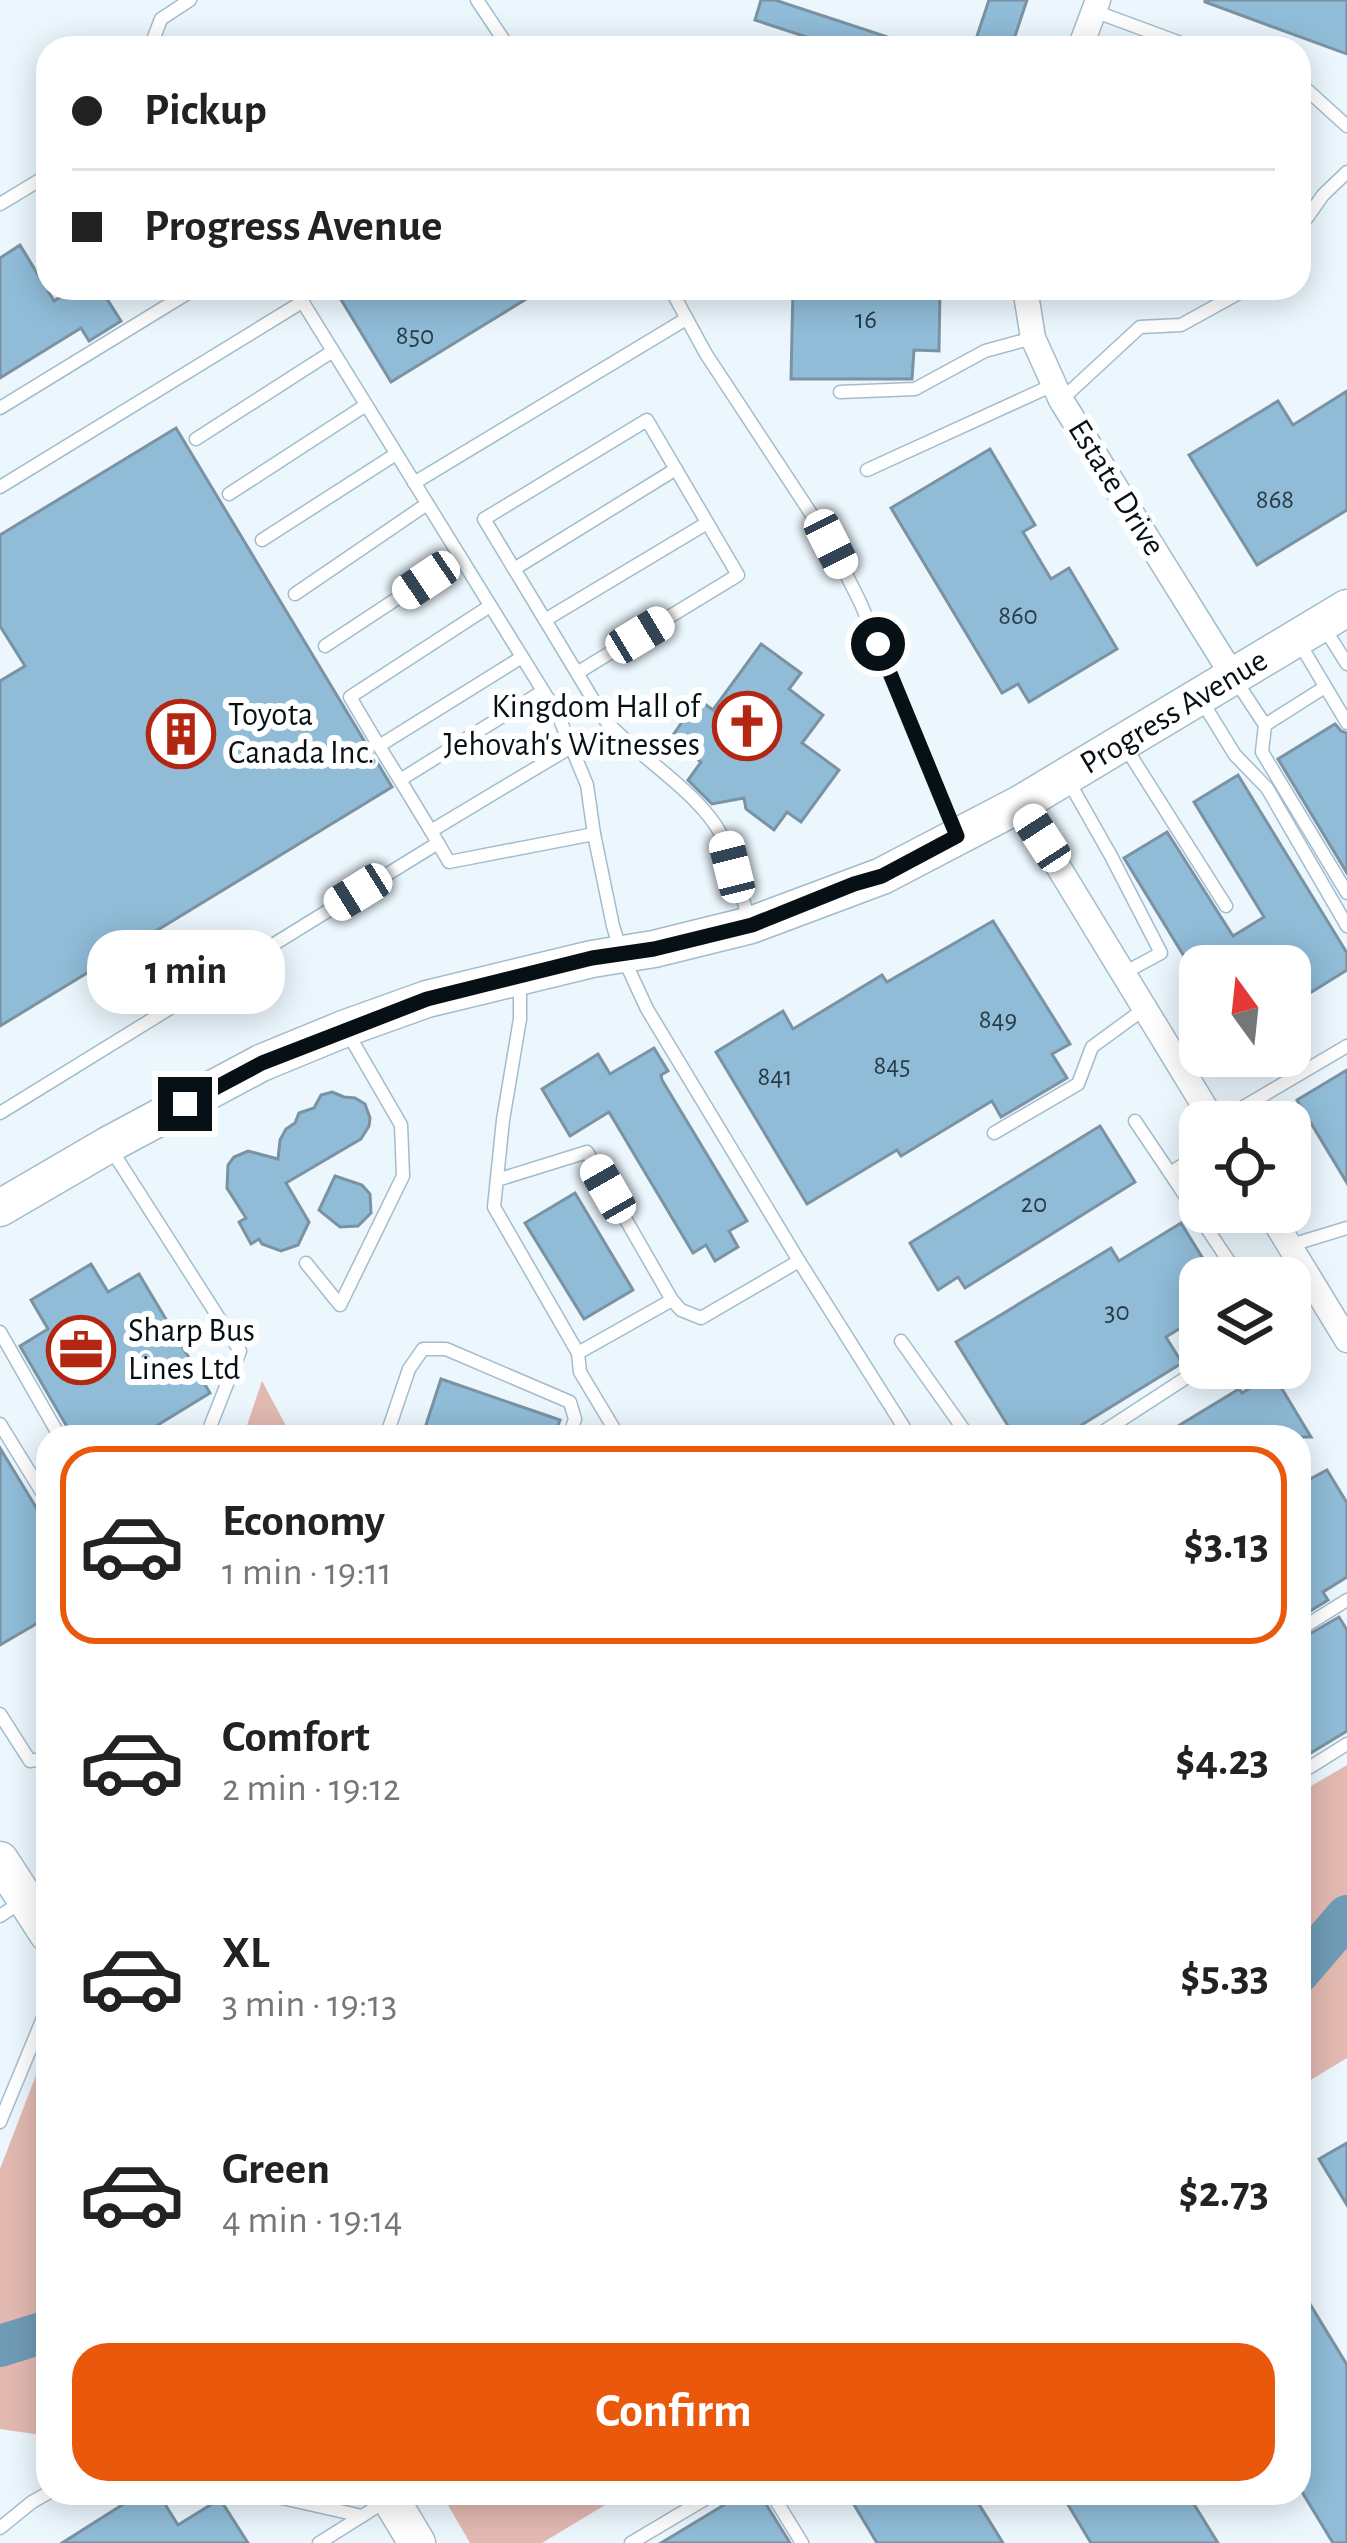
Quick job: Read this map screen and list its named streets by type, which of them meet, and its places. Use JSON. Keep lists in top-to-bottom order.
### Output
{
  "streets": {
    "main road": ["Progress Avenue"],
    "street": ["Estate Drive"]
  },
  "crossings": [
    ["Estate Drive", "Progress Avenue"]
  ],
  "places": {
    "church": ["Kingdom Hall of Jehovah's Witnesses"],
    "building": ["Toyota Canada Inc."],
    "office": ["Sharp Bus Lines Ltd"]
  },
  "house_numbers": [
    "16",
    "850",
    "868",
    "860",
    "849",
    "845",
    "841",
    "20",
    "30"
  ],
  "north": "top",
  "page": {
    "banner": ["Pickup", "Progress Avenue"],
    "bubble": "1 min",
    "list": [
      {
        "name": "Economy",
        "note": "1 min · 19:11",
        "value": "$3.13"
      },
      {
        "name": "Comfort",
        "note": "2 min · 19:12",
        "value": "$4.23"
      },
      {
        "name": "XL",
        "note": "3 min · 19:13",
        "value": "$5.33"
      },
      {
        "name": "Green",
        "note": "4 min · 19:14",
        "value": "$2.73"
      }
    ],
    "buttons": "Confirm"
  }
}
